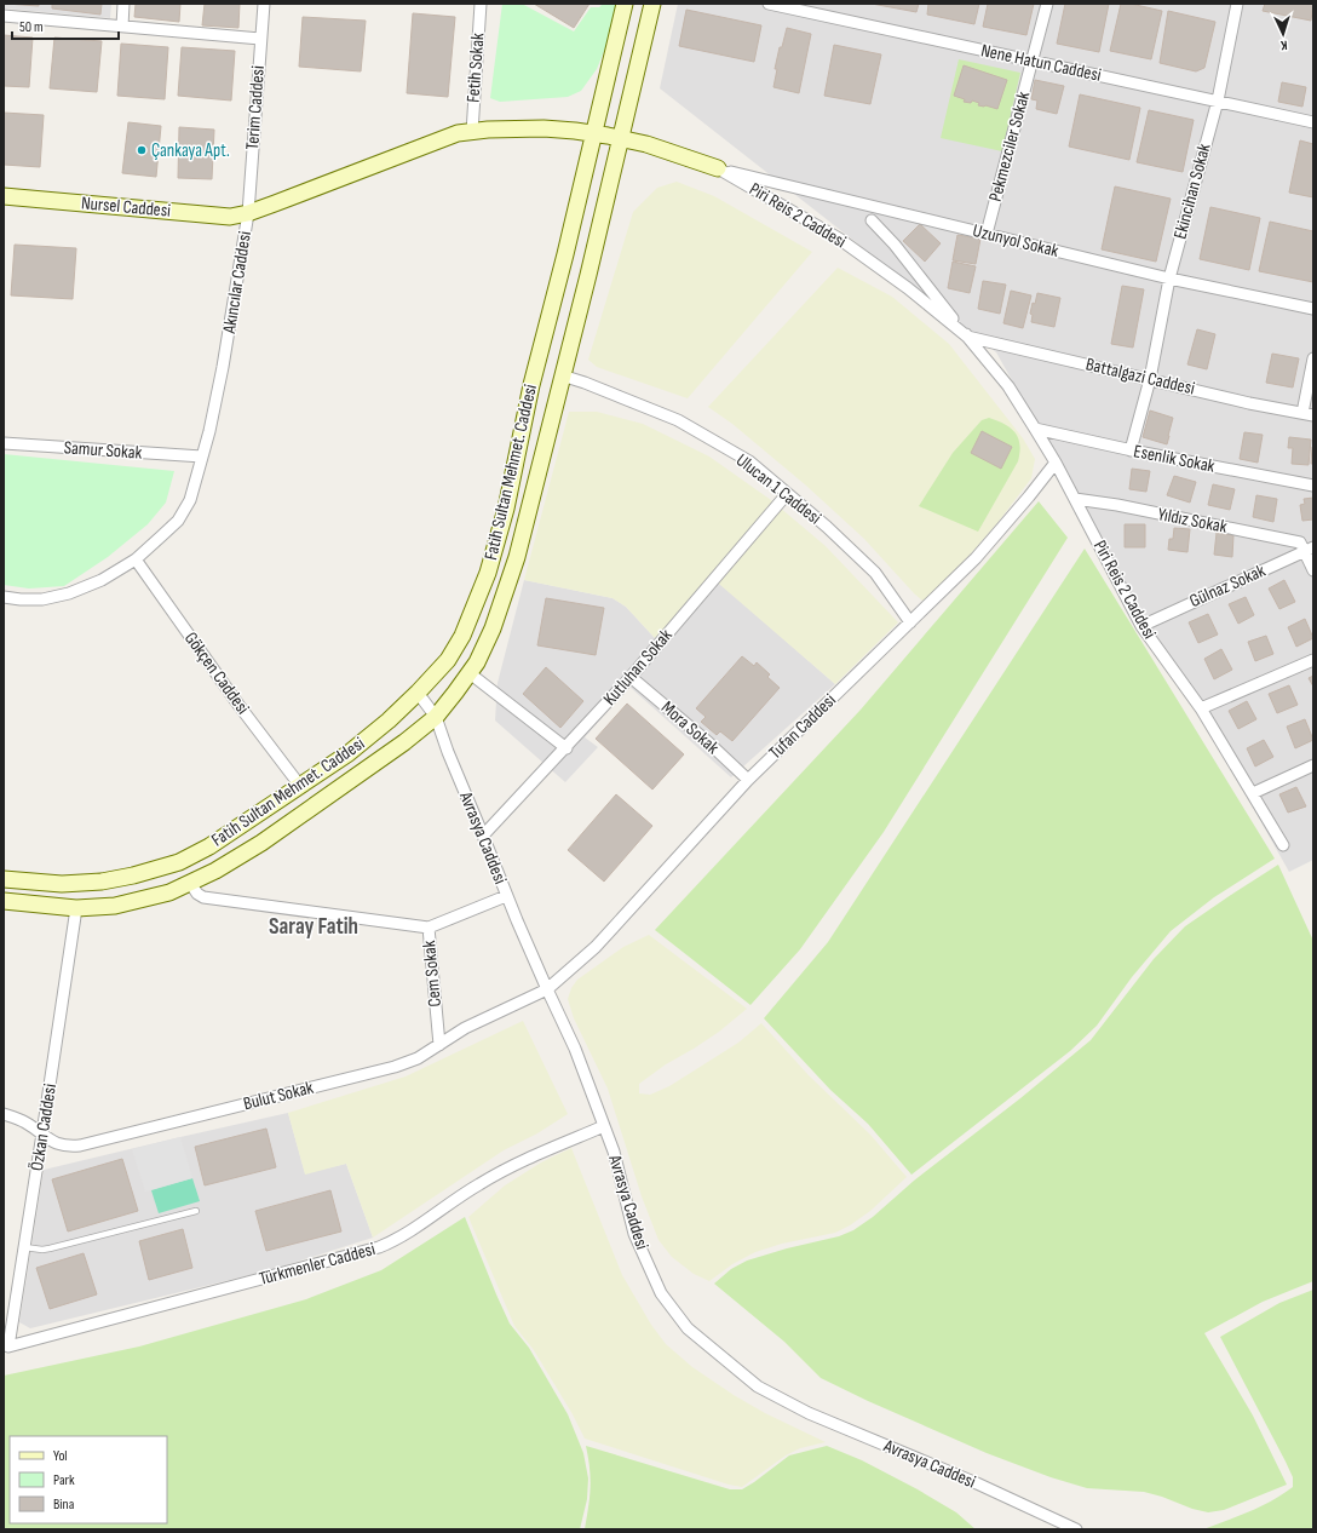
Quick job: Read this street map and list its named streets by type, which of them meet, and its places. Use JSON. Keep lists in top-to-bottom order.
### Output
{
  "streets": {
    "street": [
      "Nene Hatun Caddesi",
      "Fetih Sokak",
      "Terim Caddesi",
      "Pekmezciler Sokak",
      "Ekincihan Sokak",
      "Nursel Caddesi",
      "Piri Reis 2 Caddesi",
      "Uzunyol Sokak",
      "Akıncılar Caddesi",
      "Battalgazi Caddesi",
      "Samur Sokak",
      "Esenlik Sokak",
      "Fatih Sultan Mehmet. Caddesi",
      "Ulucan 1 Caddesi",
      "Yıldız Sokak",
      "Gülnaz Sokak",
      "Kutluhan Sokak",
      "Gökçen Caddesi",
      "Tufan Caddesi",
      "Mora Sokak",
      "Avrasya Caddesi",
      "Cem Sokak",
      "Bulut Sokak",
      "Özkan Caddesi",
      "Türkmenler Caddesi"
    ]
  },
  "crossings": [
    ["Nene Hatun Caddesi", "Pekmezciler Sokak"],
    ["Nene Hatun Caddesi", "Ekincihan Sokak"],
    ["Fetih Sokak", "Akıncılar Caddesi"],
    ["Terim Caddesi", "Nursel Caddesi"],
    ["Terim Caddesi", "Akıncılar Caddesi"],
    ["Pekmezciler Sokak", "Uzunyol Sokak"],
    ["Ekincihan Sokak", "Uzunyol Sokak"],
    ["Ekincihan Sokak", "Battalgazi Caddesi"],
    ["Ekincihan Sokak", "Esenlik Sokak"],
    ["Nursel Caddesi", "Akıncılar Caddesi"],
    ["Piri Reis 2 Caddesi", "Uzunyol Sokak"],
    ["Piri Reis 2 Caddesi", "Akıncılar Caddesi"],
    ["Piri Reis 2 Caddesi", "Battalgazi Caddesi"],
    ["Piri Reis 2 Caddesi", "Esenlik Sokak"],
    ["Piri Reis 2 Caddesi", "Fatih Sultan Mehmet. Caddesi"],
    ["Piri Reis 2 Caddesi", "Yıldız Sokak"],
    ["Piri Reis 2 Caddesi", "Gülnaz Sokak"],
    ["Piri Reis 2 Caddesi", "Tufan Caddesi"],
    ["Akıncılar Caddesi", "Samur Sokak"],
    ["Akıncılar Caddesi", "Fatih Sultan Mehmet. Caddesi"],
    ["Akıncılar Caddesi", "Gökçen Caddesi"],
    ["Fatih Sultan Mehmet. Caddesi", "Ulucan 1 Caddesi"],
    ["Fatih Sultan Mehmet. Caddesi", "Gökçen Caddesi"],
    ["Fatih Sultan Mehmet. Caddesi", "Avrasya Caddesi"],
    ["Fatih Sultan Mehmet. Caddesi", "Özkan Caddesi"],
    ["Ulucan 1 Caddesi", "Kutluhan Sokak"],
    ["Ulucan 1 Caddesi", "Tufan Caddesi"],
    ["Yıldız Sokak", "Gülnaz Sokak"],
    ["Kutluhan Sokak", "Mora Sokak"],
    ["Kutluhan Sokak", "Avrasya Caddesi"],
    ["Tufan Caddesi", "Mora Sokak"],
    ["Tufan Caddesi", "Avrasya Caddesi"],
    ["Tufan Caddesi", "Bulut Sokak"],
    ["Avrasya Caddesi", "Cem Sokak"],
    ["Avrasya Caddesi", "Bulut Sokak"],
    ["Avrasya Caddesi", "Türkmenler Caddesi"],
    ["Cem Sokak", "Bulut Sokak"],
    ["Bulut Sokak", "Özkan Caddesi"],
    ["Özkan Caddesi", "Türkmenler Caddesi"]
  ],
  "districts": ["Saray Fatih"],
  "places": ["Çankaya Apt."],
  "legend": ["Yol", "Park", "Bina"],
  "scale_bar": "50 m",
  "north": "bottom"
}
